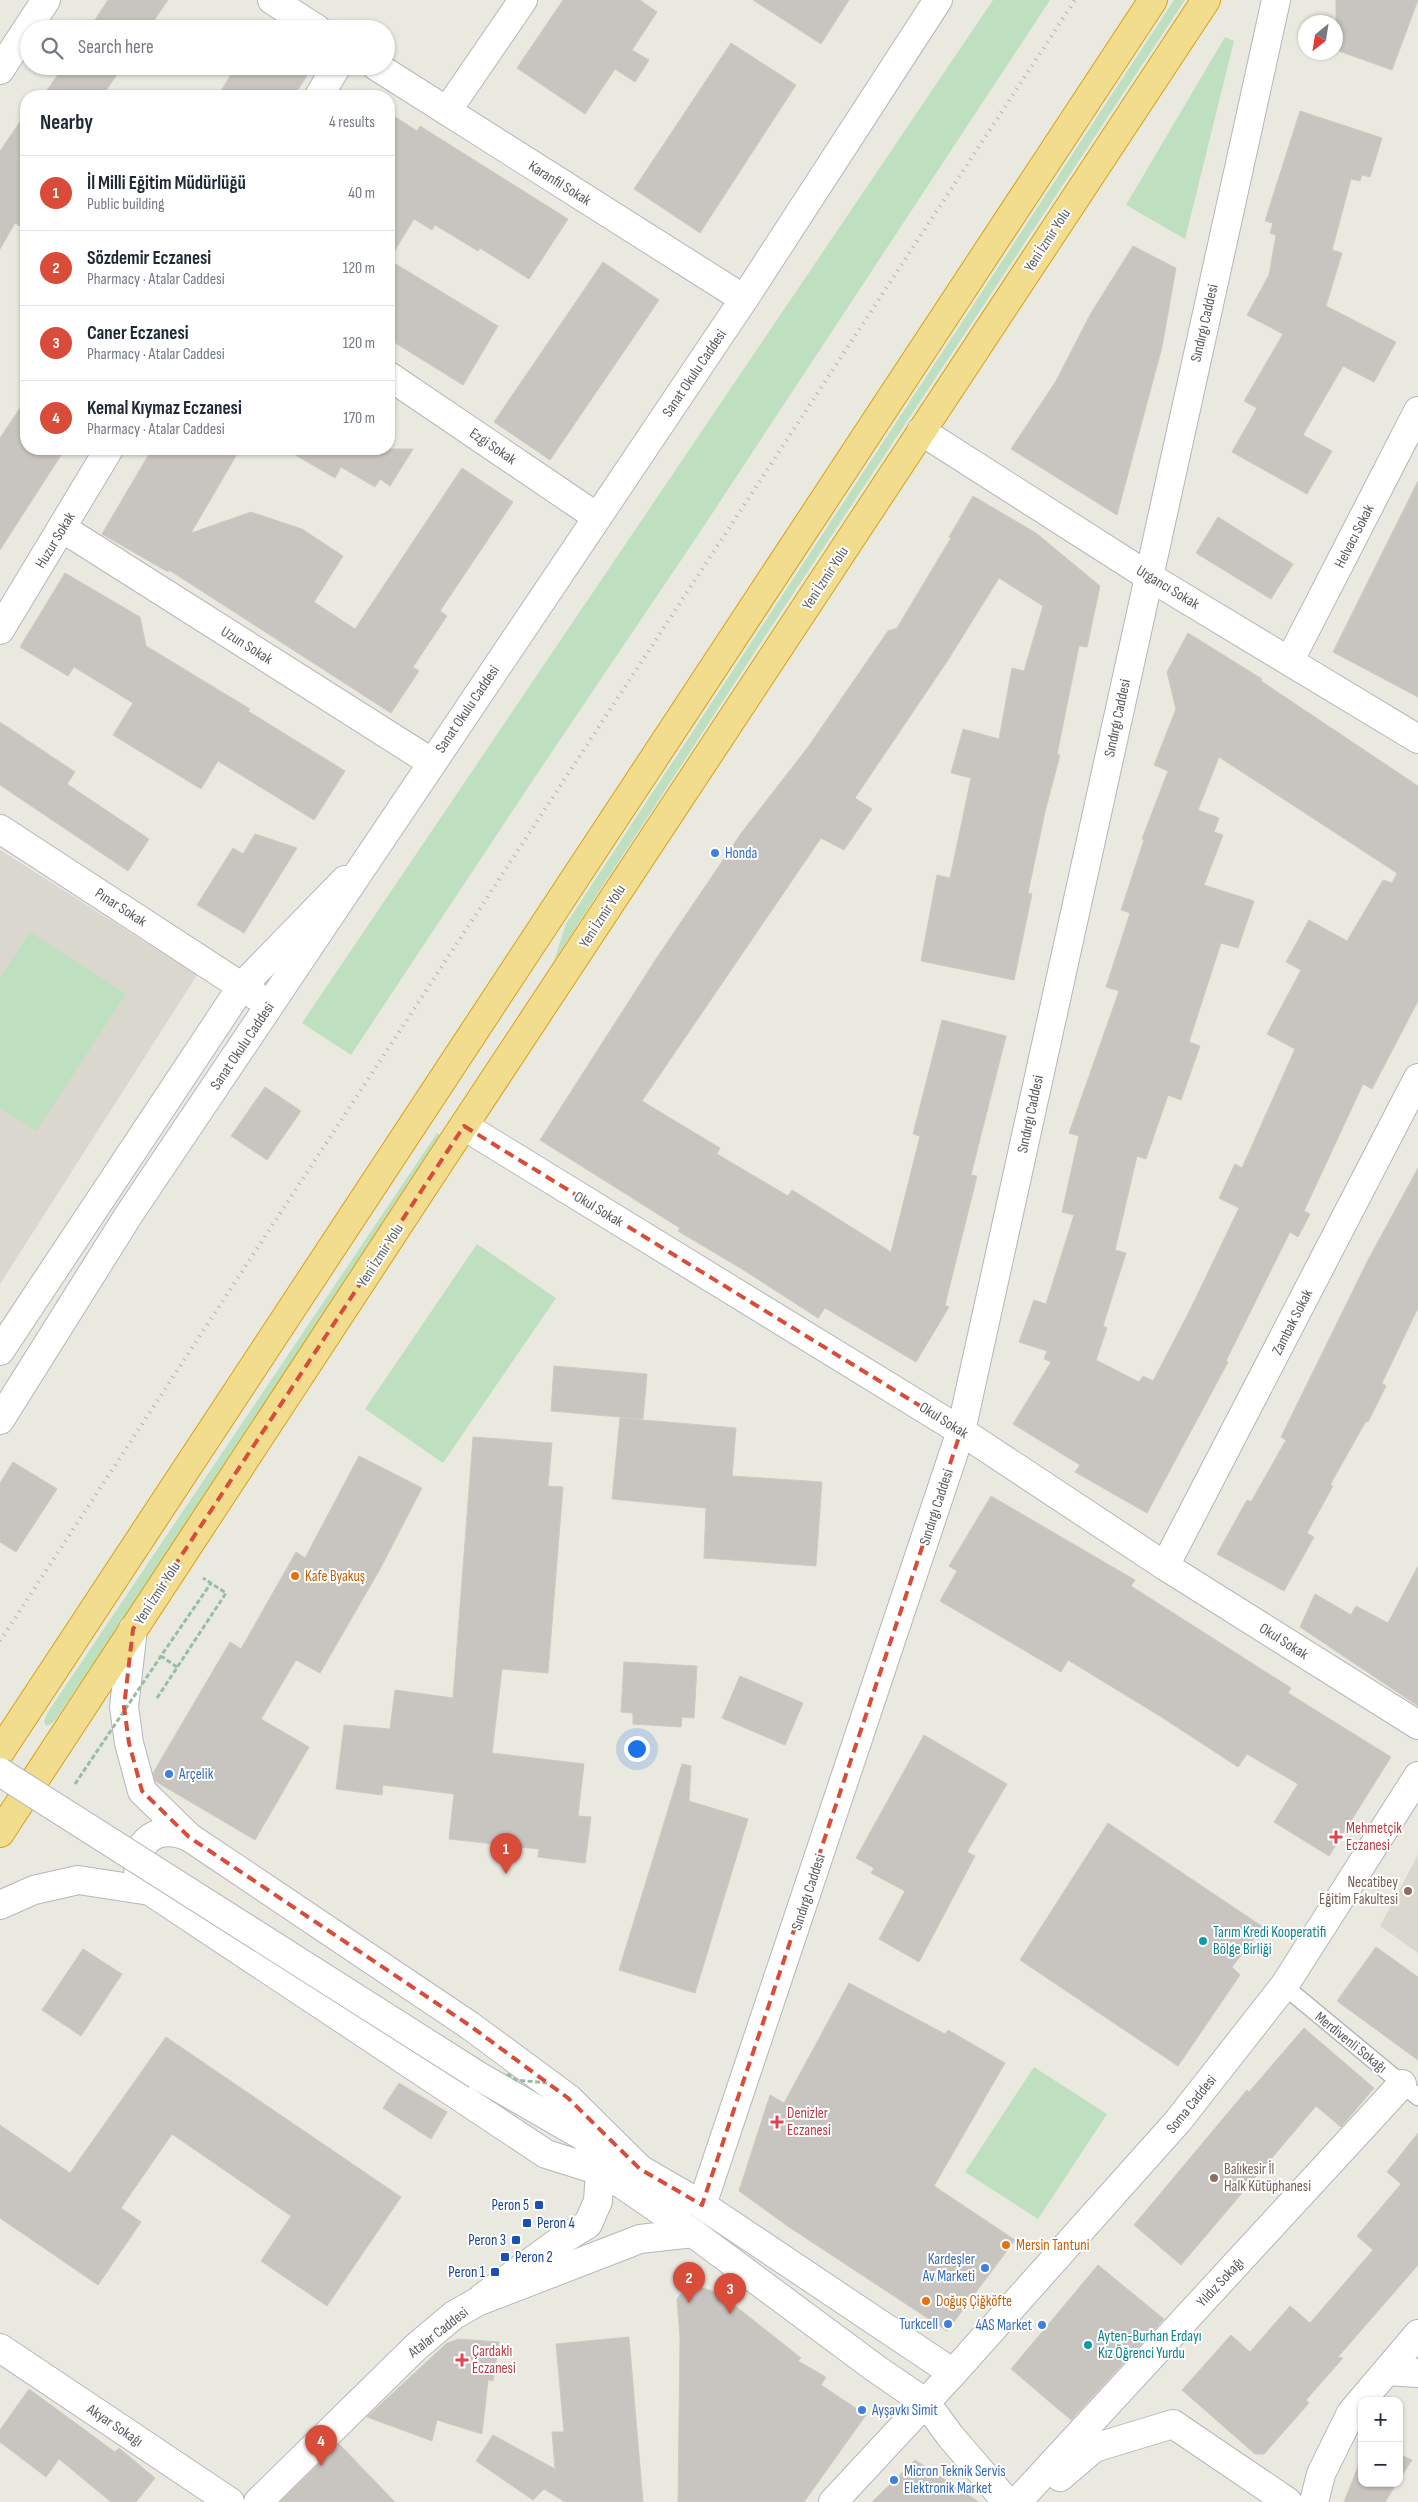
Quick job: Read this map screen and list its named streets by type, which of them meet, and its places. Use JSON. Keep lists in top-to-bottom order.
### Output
{
  "streets": {
    "highway": ["Yeni İzmir Yolu"],
    "street": [
      "Karanfil Sokak",
      "Sındırgı Caddesi",
      "Sanat Okulu Caddesi",
      "Ezgi Sokak",
      "Helvacı Sokak",
      "Huzur Sokak",
      "Urgancı Sokak",
      "Uzun Sokak",
      "Pınar Sokak",
      "Okul Sokak",
      "Zambak Sokak",
      "Soma Caddesi",
      "Yıldız Sokağı",
      "Atalar Caddesi",
      "Akyar Sokağı"
    ],
    "lane": ["Merdivenli Sokağı"]
  },
  "crossings": [
    ["Karanfil Sokak", "Sanat Okulu Caddesi"],
    ["Yeni İzmir Yolu", "Urgancı Sokak"],
    ["Yeni İzmir Yolu", "Okul Sokak"],
    ["Sındırgı Caddesi", "Urgancı Sokak"],
    ["Sındırgı Caddesi", "Okul Sokak"],
    ["Sanat Okulu Caddesi", "Ezgi Sokak"],
    ["Sanat Okulu Caddesi", "Uzun Sokak"],
    ["Sanat Okulu Caddesi", "Pınar Sokak"],
    ["Helvacı Sokak", "Urgancı Sokak"],
    ["Huzur Sokak", "Uzun Sokak"],
    ["Okul Sokak", "Zambak Sokak"],
    ["Merdivenli Sokağı", "Soma Caddesi"],
    ["Merdivenli Sokağı", "Yıldız Sokağı"]
  ],
  "places": {
    "other": [
      "Honda",
      "Kafe Byakuş",
      "Arçelik",
      "Necatibey Eğitim Fakultesi",
      "Tarım Kredi Kooperatifi Bölge Birliği",
      "Balıkesir İl Halk Kütüphanesi",
      "Mersin Tantuni",
      "Kardeşler Av Marketi",
      "Doğuş Çiğköfte",
      "Turkcell",
      "4AS Market",
      "Ayten-Burhan Erdayı Kız Öğrenci Yurdu",
      "Ayşavkı Simit",
      "Micron Teknik Servis Elektronik Market"
    ],
    "health": ["Mehmetçik Eczanesi", "Denizler Eczanesi", "Çardaklı Eczanesi"],
    "transit": [
      "Peron 5",
      "Peron 4",
      "Peron 3",
      "Peron 2",
      "Peron 1"
    ]
  },
  "north": "bottom left",
  "page": {
    "search": "Search here",
    "heading": ["Nearby", "4 results"],
    "list": [
      {
        "mark": "1",
        "name": "İl Milli Eğitim Müdürlüğü",
        "note": "Public building",
        "value": "40 m"
      },
      {
        "mark": "2",
        "name": "Sözdemir Eczanesi",
        "note": "Pharmacy · Atalar Caddesi",
        "value": "120 m"
      },
      {
        "mark": "3",
        "name": "Caner Eczanesi",
        "note": "Pharmacy · Atalar Caddesi",
        "value": "120 m"
      },
      {
        "mark": "4",
        "name": "Kemal Kıymaz Eczanesi",
        "note": "Pharmacy · Atalar Caddesi",
        "value": "170 m"
      }
    ],
    "pins": [
      "1",
      "2",
      "3",
      "4"
    ],
    "map_buttons": ["+", "−"]
  }
}
